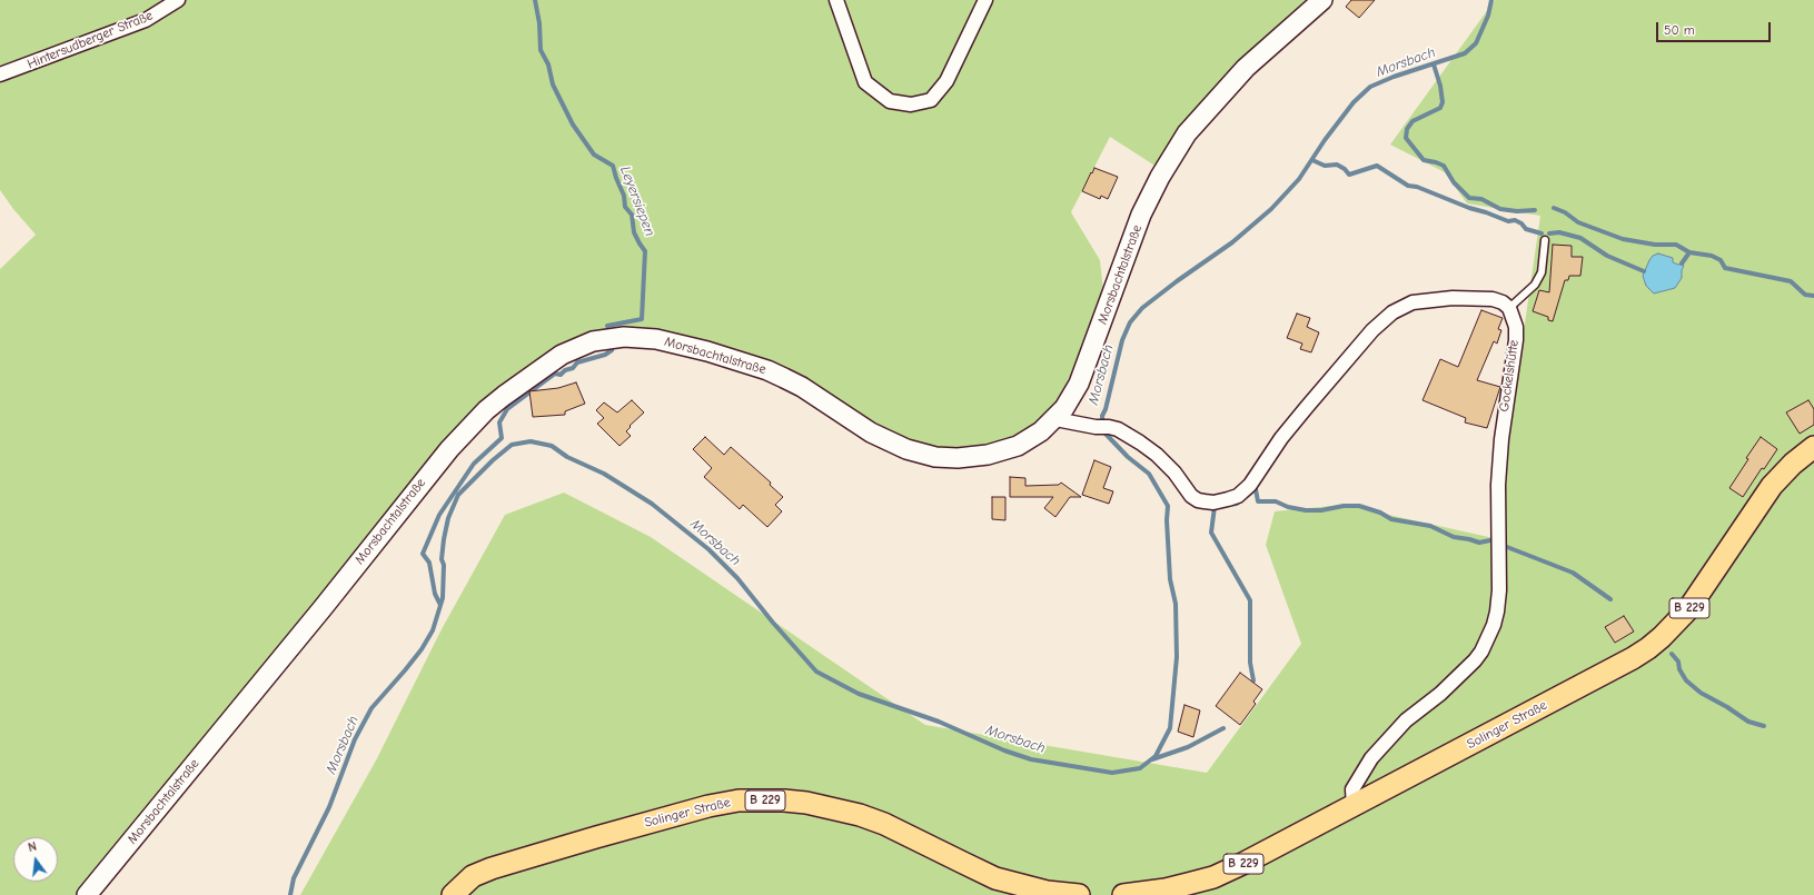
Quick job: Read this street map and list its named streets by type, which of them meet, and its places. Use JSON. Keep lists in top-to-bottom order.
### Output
{
  "streets": {
    "main road": ["Morsbachtalstraße", "B 229", "Solinger Straße"],
    "street": ["Hintersudberger Straße", "Gockelshütte"]
  },
  "crossings": [
    ["Gockelshütte", "Solinger Straße"]
  ],
  "water": ["Morsbach", "Leyersiepen"],
  "scale_bar": "50 m",
  "north": "top"
}
